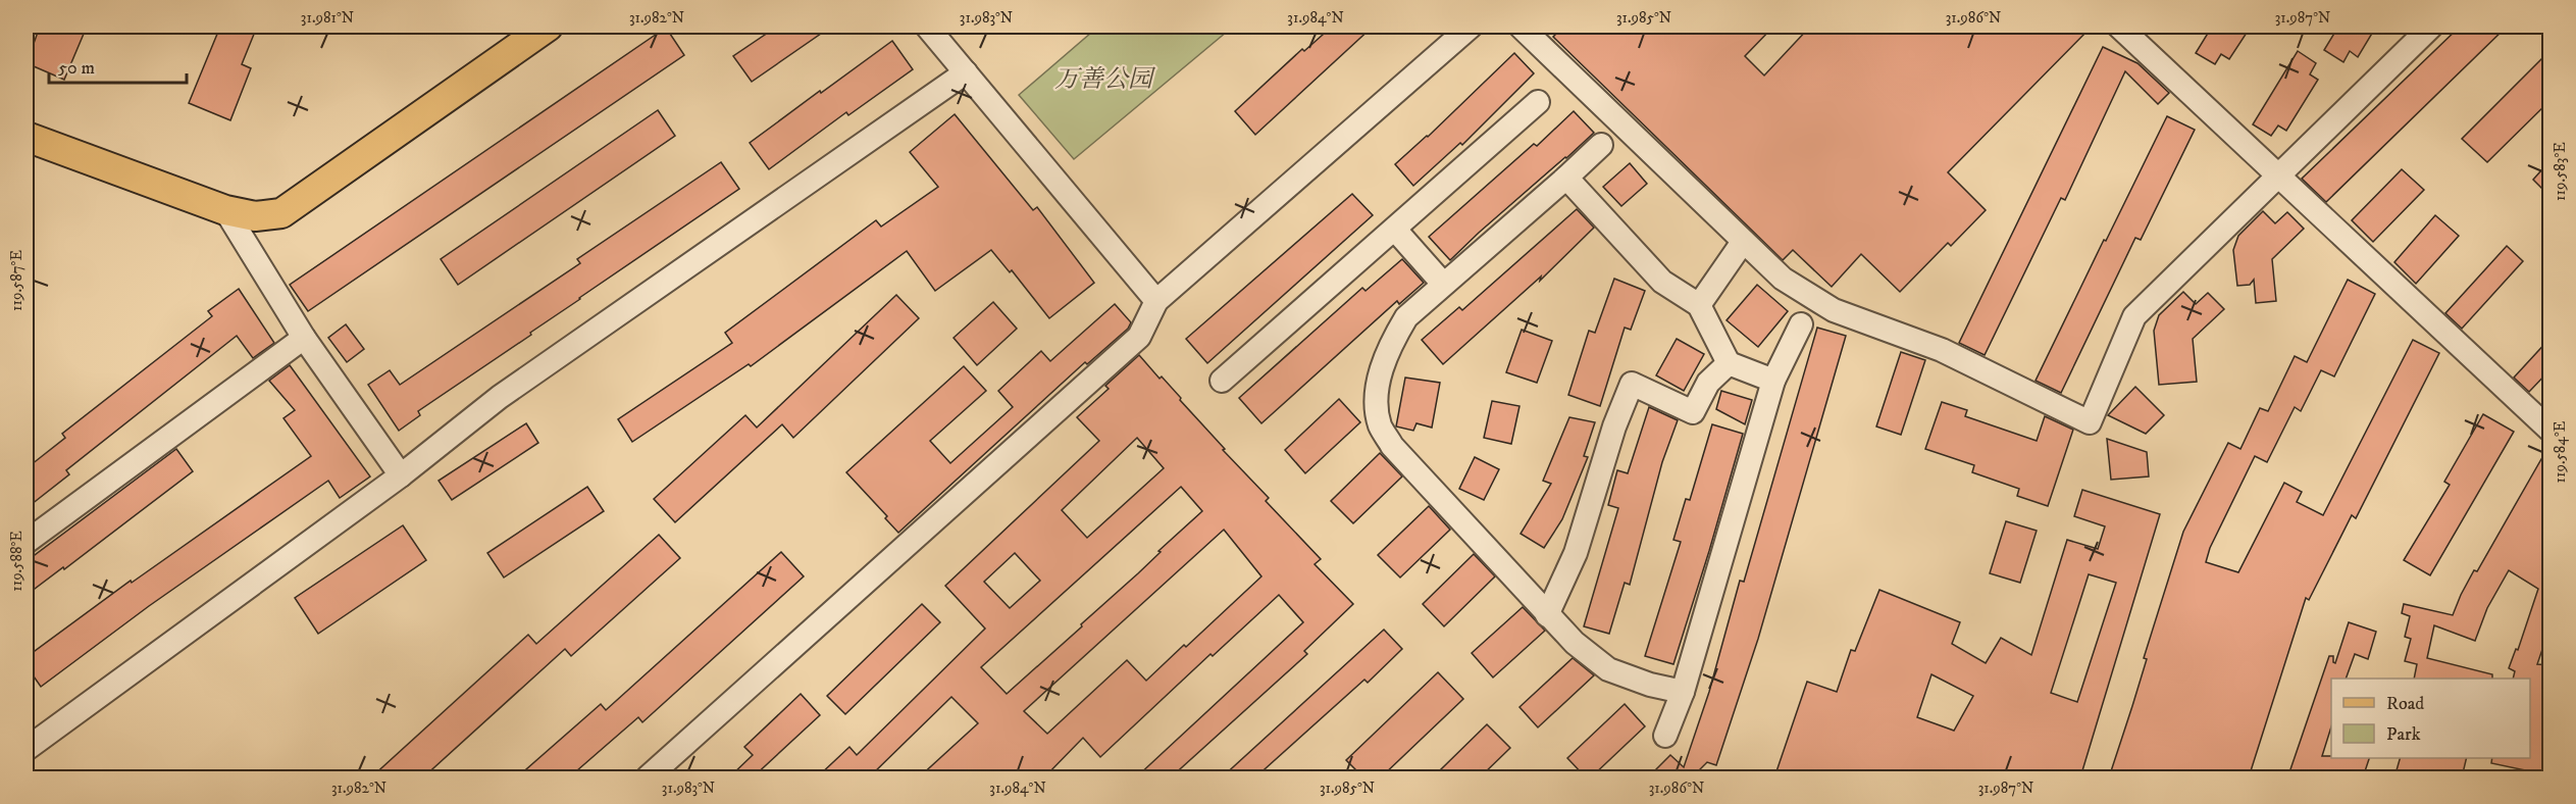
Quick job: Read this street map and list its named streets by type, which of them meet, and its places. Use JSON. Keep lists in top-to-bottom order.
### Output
{
  "parks": ["万善公园"],
  "legend": ["Road", "Park"],
  "scale_bar": "50 m",
  "coordinates": [
    "31.981°N",
    "31.982°N",
    "31.983°N",
    "31.984°N",
    "31.985°N",
    "31.986°N",
    "31.987°N",
    "119.583°E",
    "119.587°E",
    "119.584°E",
    "119.588°E"
  ]
}
